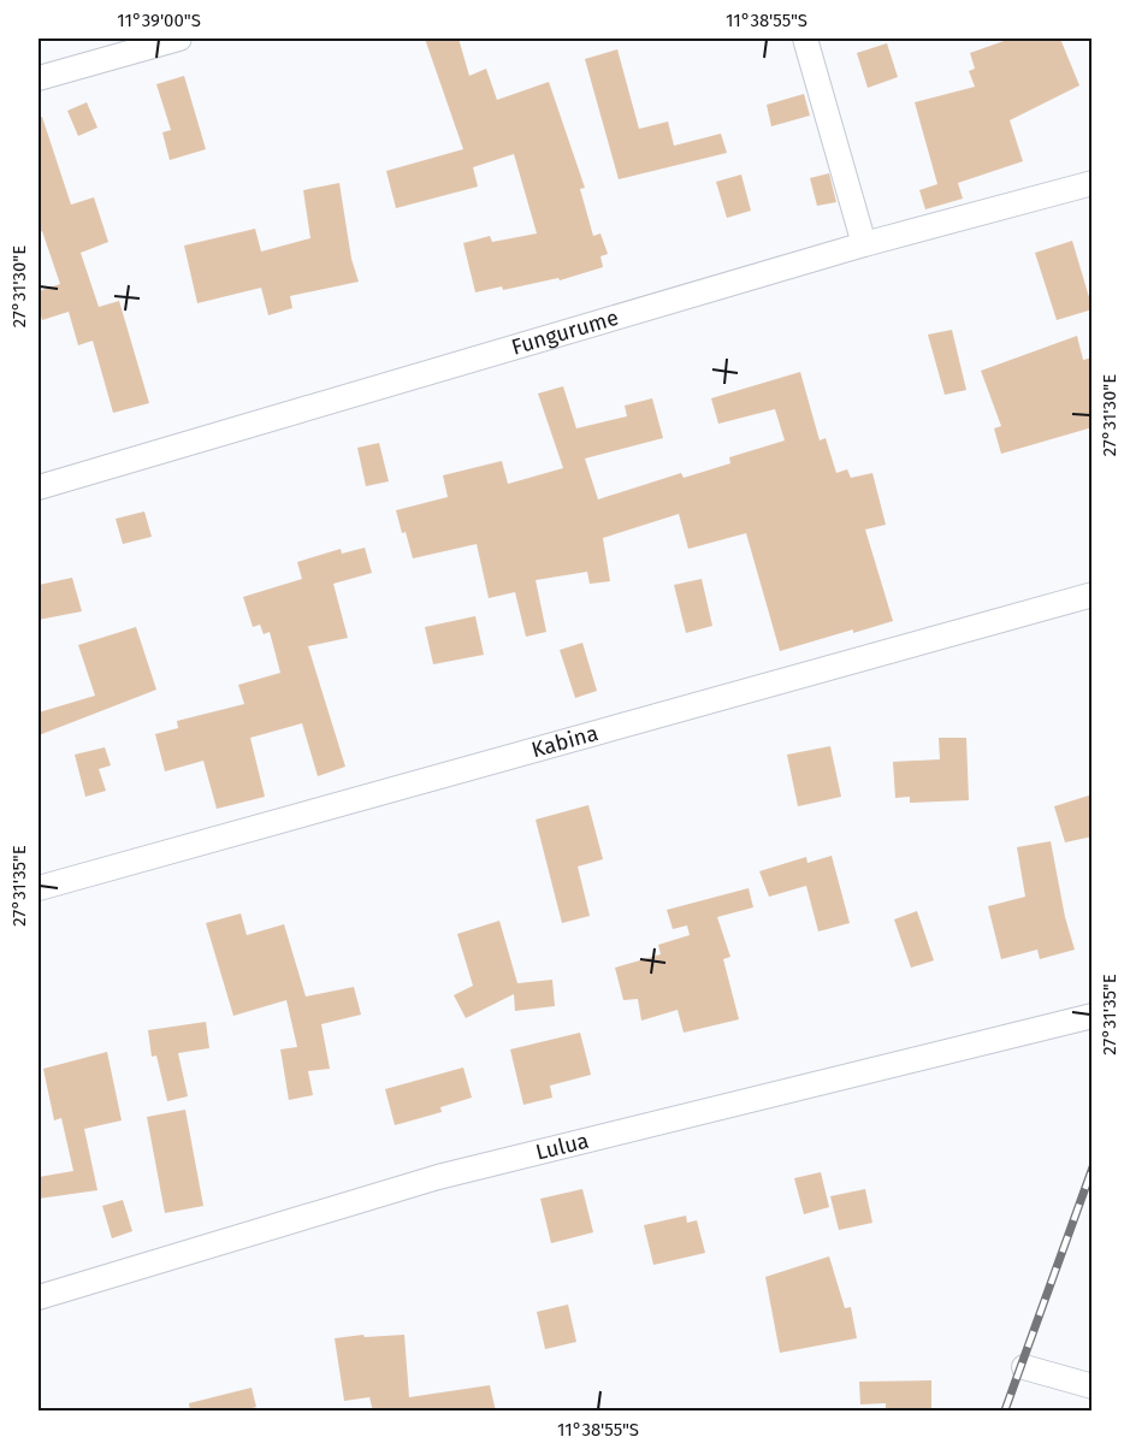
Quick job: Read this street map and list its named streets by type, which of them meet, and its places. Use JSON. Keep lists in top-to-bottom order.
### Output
{
  "streets": {
    "street": ["Fungurume", "Kabina", "Lulua"]
  },
  "coordinates": [
    "11°39'00\"S",
    "11°38'55\"S",
    "27°31'30\"E",
    "27°31'35\"E"
  ]
}
